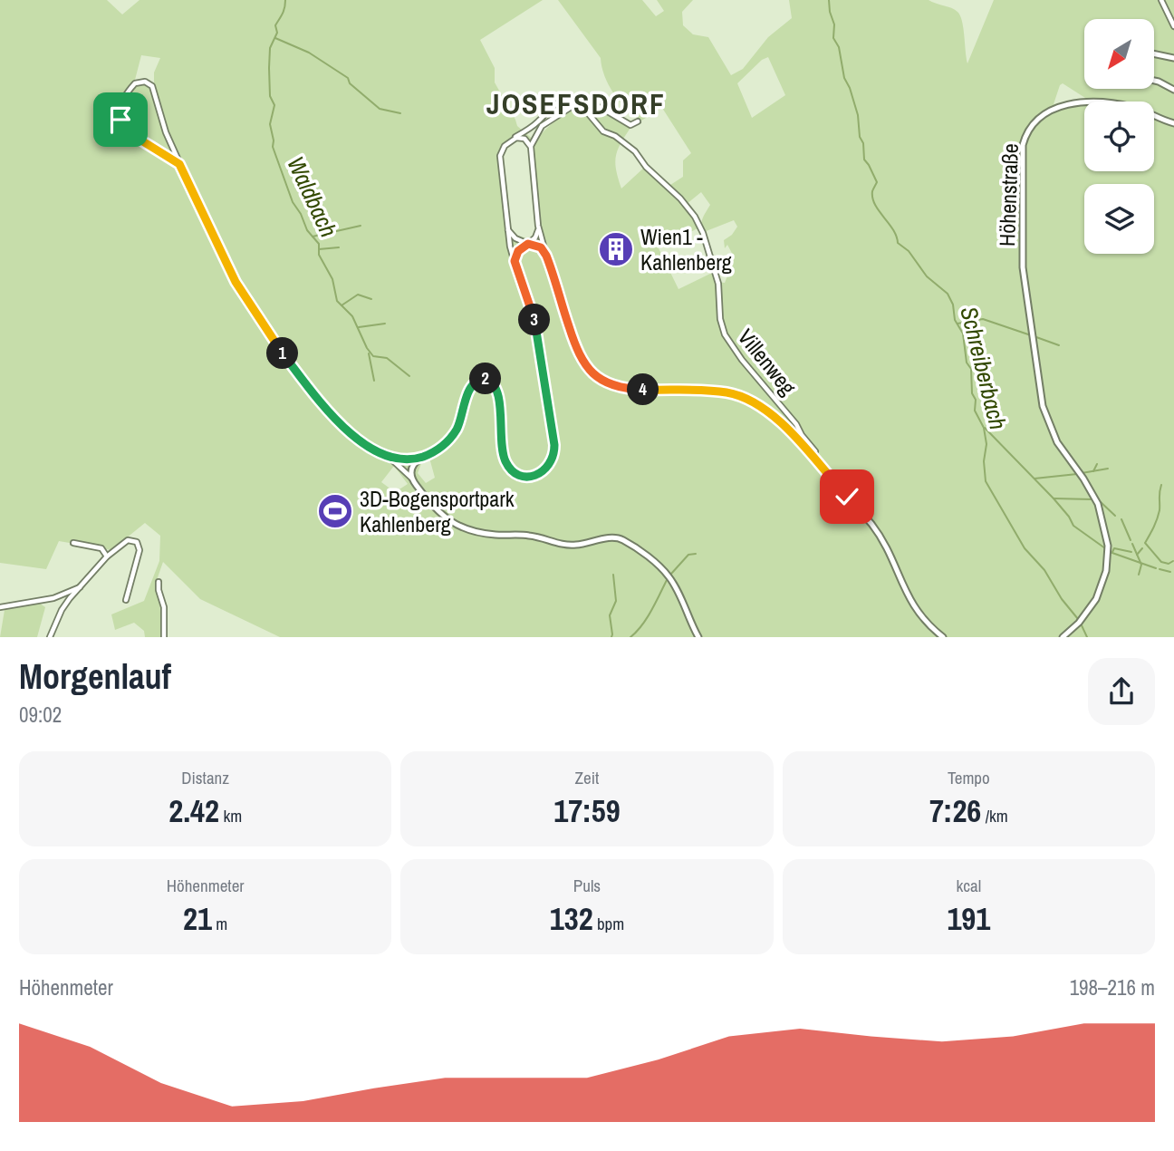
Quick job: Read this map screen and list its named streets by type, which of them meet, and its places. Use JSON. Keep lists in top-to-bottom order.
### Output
{
  "streets": {
    "street": ["Höhenstraße", "Villenweg"]
  },
  "districts": ["JOSEFSDORF"],
  "water": ["Waldbach", "Schreiberbach"],
  "places": {
    "building": ["Wien1 - Kahlenberg"],
    "sports": ["3D-Bogensportpark Kahlenberg"]
  },
  "north": "bottom left",
  "page": {
    "pins": [
      "3",
      "1",
      "2",
      "4"
    ],
    "heading": ["Morgenlauf", "09:02"],
    "stats": [
      ["Distanz", "2.42 km"],
      ["Zeit", "17:59"],
      ["Tempo", "7:26 /km"],
      ["Höhenmeter", "21 m"],
      ["Puls", "132 bpm"],
      ["kcal", "191"]
    ],
    "chart": ["Höhenmeter", "198–216 m"]
  }
}
